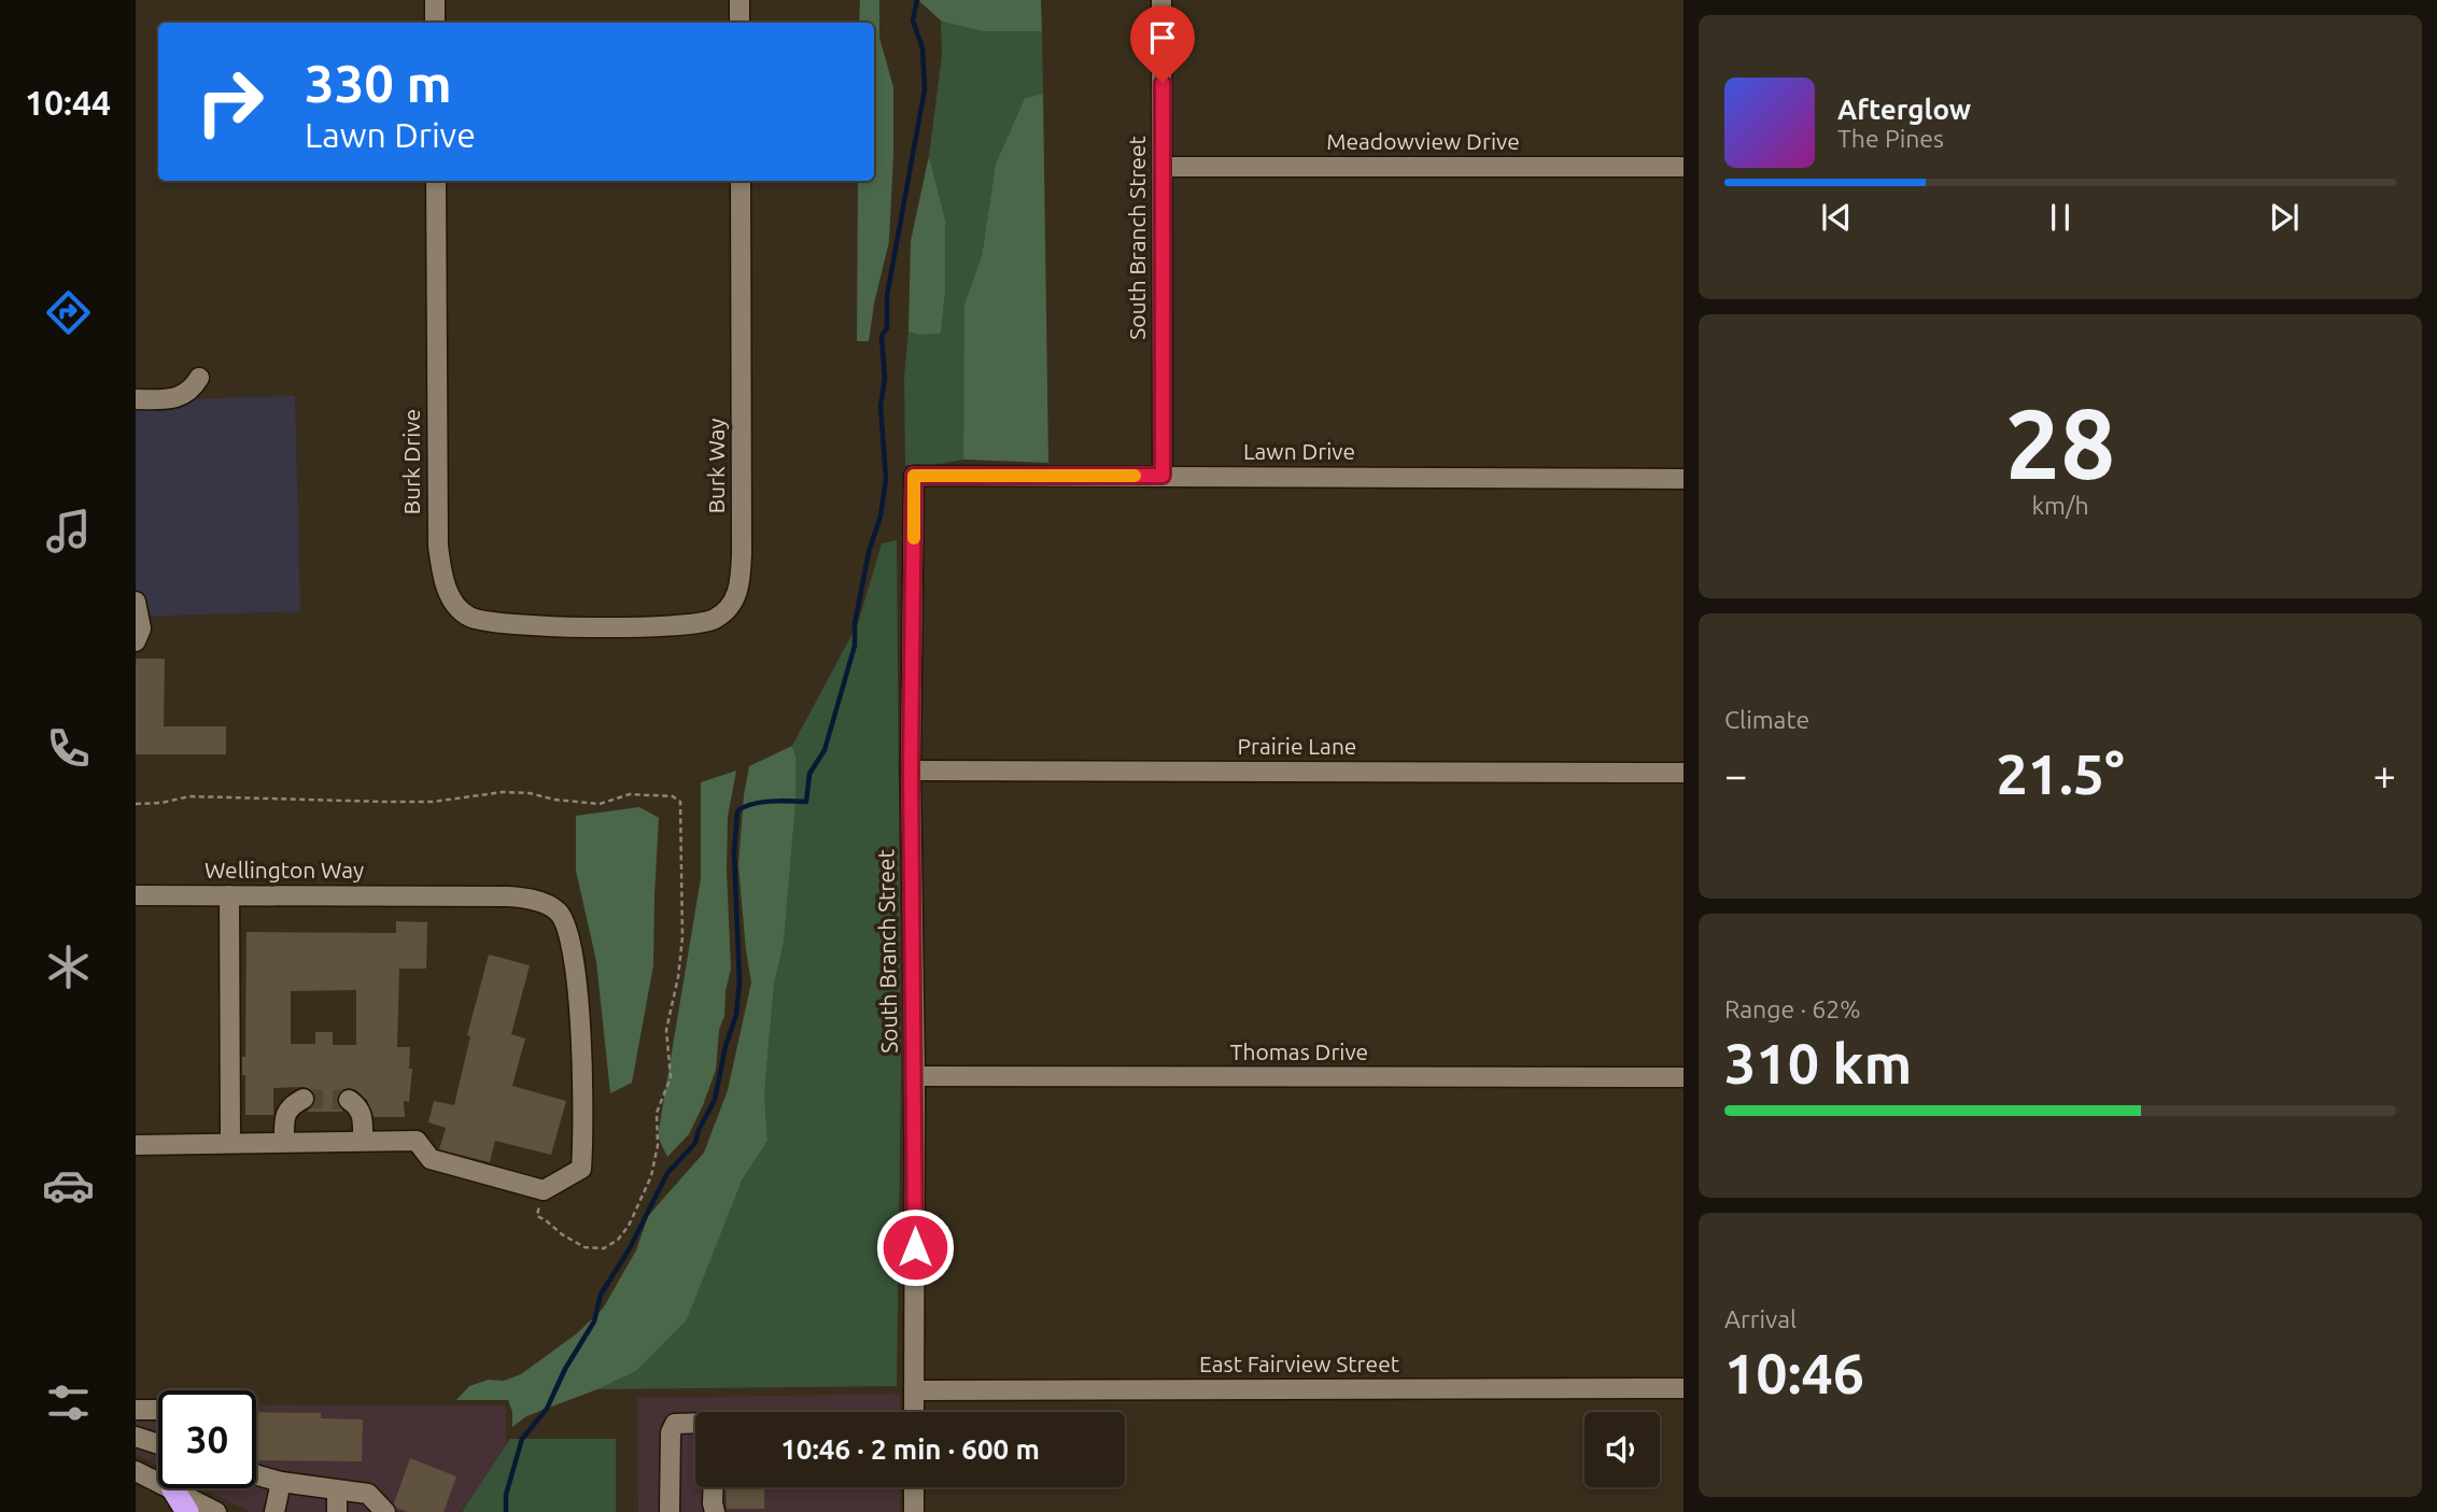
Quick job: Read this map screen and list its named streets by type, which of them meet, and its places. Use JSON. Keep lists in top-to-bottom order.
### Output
{
  "streets": {
    "street": [
      "Meadowview Drive",
      "South Branch Street",
      "Lawn Drive",
      "Burk Drive",
      "Burk Way",
      "Prairie Lane",
      "Wellington Way",
      "Thomas Drive",
      "East Fairview Street"
    ]
  },
  "crossings": [
    ["Meadowview Drive", "South Branch Street"],
    ["South Branch Street", "Lawn Drive"],
    ["South Branch Street", "Prairie Lane"],
    ["South Branch Street", "Thomas Drive"],
    ["South Branch Street", "East Fairview Street"],
    ["Burk Drive", "Burk Way"]
  ],
  "page": {
    "tabs": "10:44",
    "turn": ["330 m", "Lawn Drive"],
    "song": ["Afterglow", "The Pines"],
    "tile": [
      ["28", "km/h"],
      "Climate",
      ["Range · 62%", "310 km"],
      ["Arrival", "10:46"]
    ],
    "heat": ["−", "21.5°", "+"],
    "limit": "30",
    "trip": "10:46 · 2 min · 600 m"
  }
}
